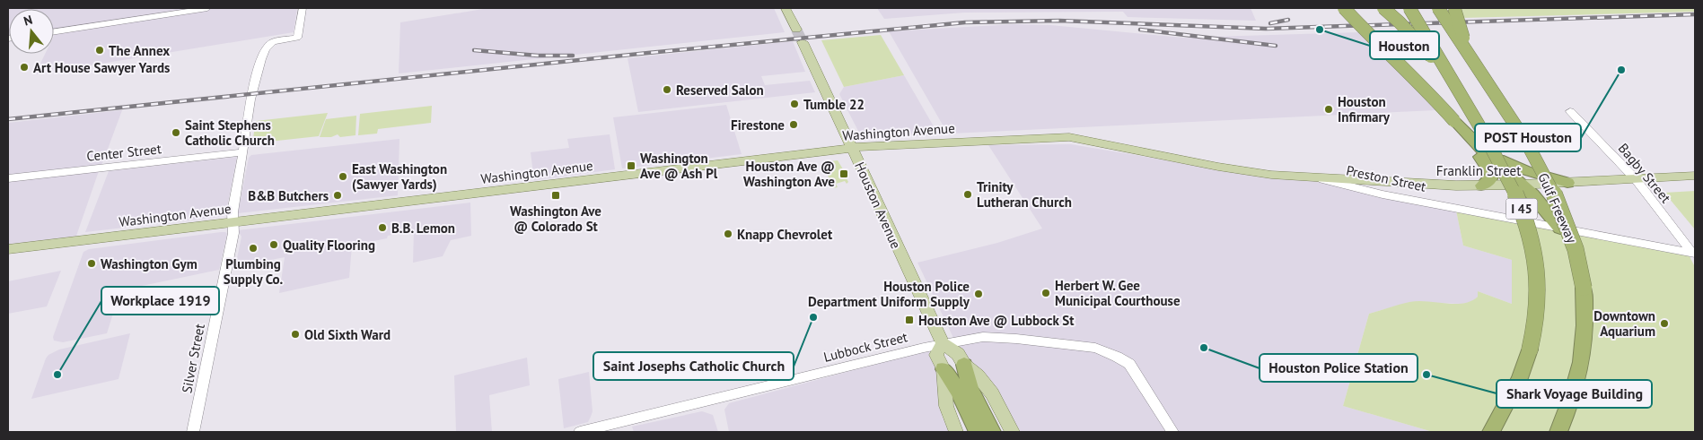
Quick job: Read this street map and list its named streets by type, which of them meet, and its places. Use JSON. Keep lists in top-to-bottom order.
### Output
{
  "streets": {
    "highway": ["Gulf Freeway", "I 45"],
    "main road": [
      "Washington Avenue",
      "Franklin Street",
      "Preston Street",
      "Houston Avenue"
    ],
    "street": [
      "Center Street",
      "Bagby Street",
      "Lubbock Street",
      "Silver Street"
    ]
  },
  "crossings": [
    ["Washington Avenue", "Preston Street"],
    ["Washington Avenue", "Houston Avenue"],
    ["Washington Avenue", "Silver Street"],
    ["Center Street", "Silver Street"],
    ["Franklin Street", "Bagby Street"],
    ["Franklin Street", "Preston Street"],
    ["Bagby Street", "Preston Street"],
    ["Houston Avenue", "Lubbock Street"]
  ],
  "places": {
    "other": [
      "Houston",
      "The Annex",
      "Art House Sawyer Yards",
      "POST Houston",
      "Reserved Salon",
      "Tumble 22",
      "Houston Infirmary",
      "Firestone",
      "Saint Stephens Catholic Church",
      "East Washington (Sawyer Yards)",
      "Trinity Lutheran Church",
      "B&B Butchers",
      "B.B. Lemon",
      "Knapp Chevrolet",
      "Quality Flooring",
      "Plumbing Supply Co.",
      "Washington Gym",
      "Herbert W. Gee Municipal Courthouse",
      "Houston Police Department Uniform Supply",
      "Saint Josephs Catholic Church",
      "Downtown Aquarium",
      "Old Sixth Ward",
      "Houston Police Station",
      "Workplace 1919",
      "Shark Voyage Building"
    ],
    "transit": [
      "Washington Ave @ Ash Pl",
      "Houston Ave @ Washington Ave",
      "Washington Ave @ Colorado St",
      "Houston Ave @ Lubbock St"
    ]
  },
  "north": "top"
}
